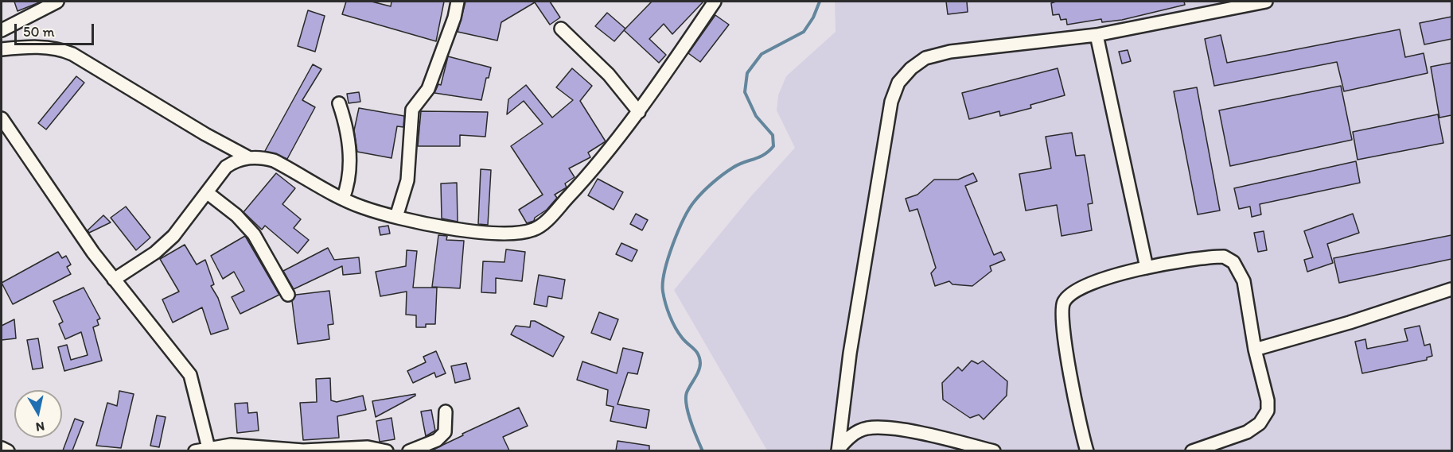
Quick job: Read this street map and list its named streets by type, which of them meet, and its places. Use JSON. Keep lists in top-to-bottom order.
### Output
{
  "scale_bar": "50 m",
  "north": "bottom"
}
